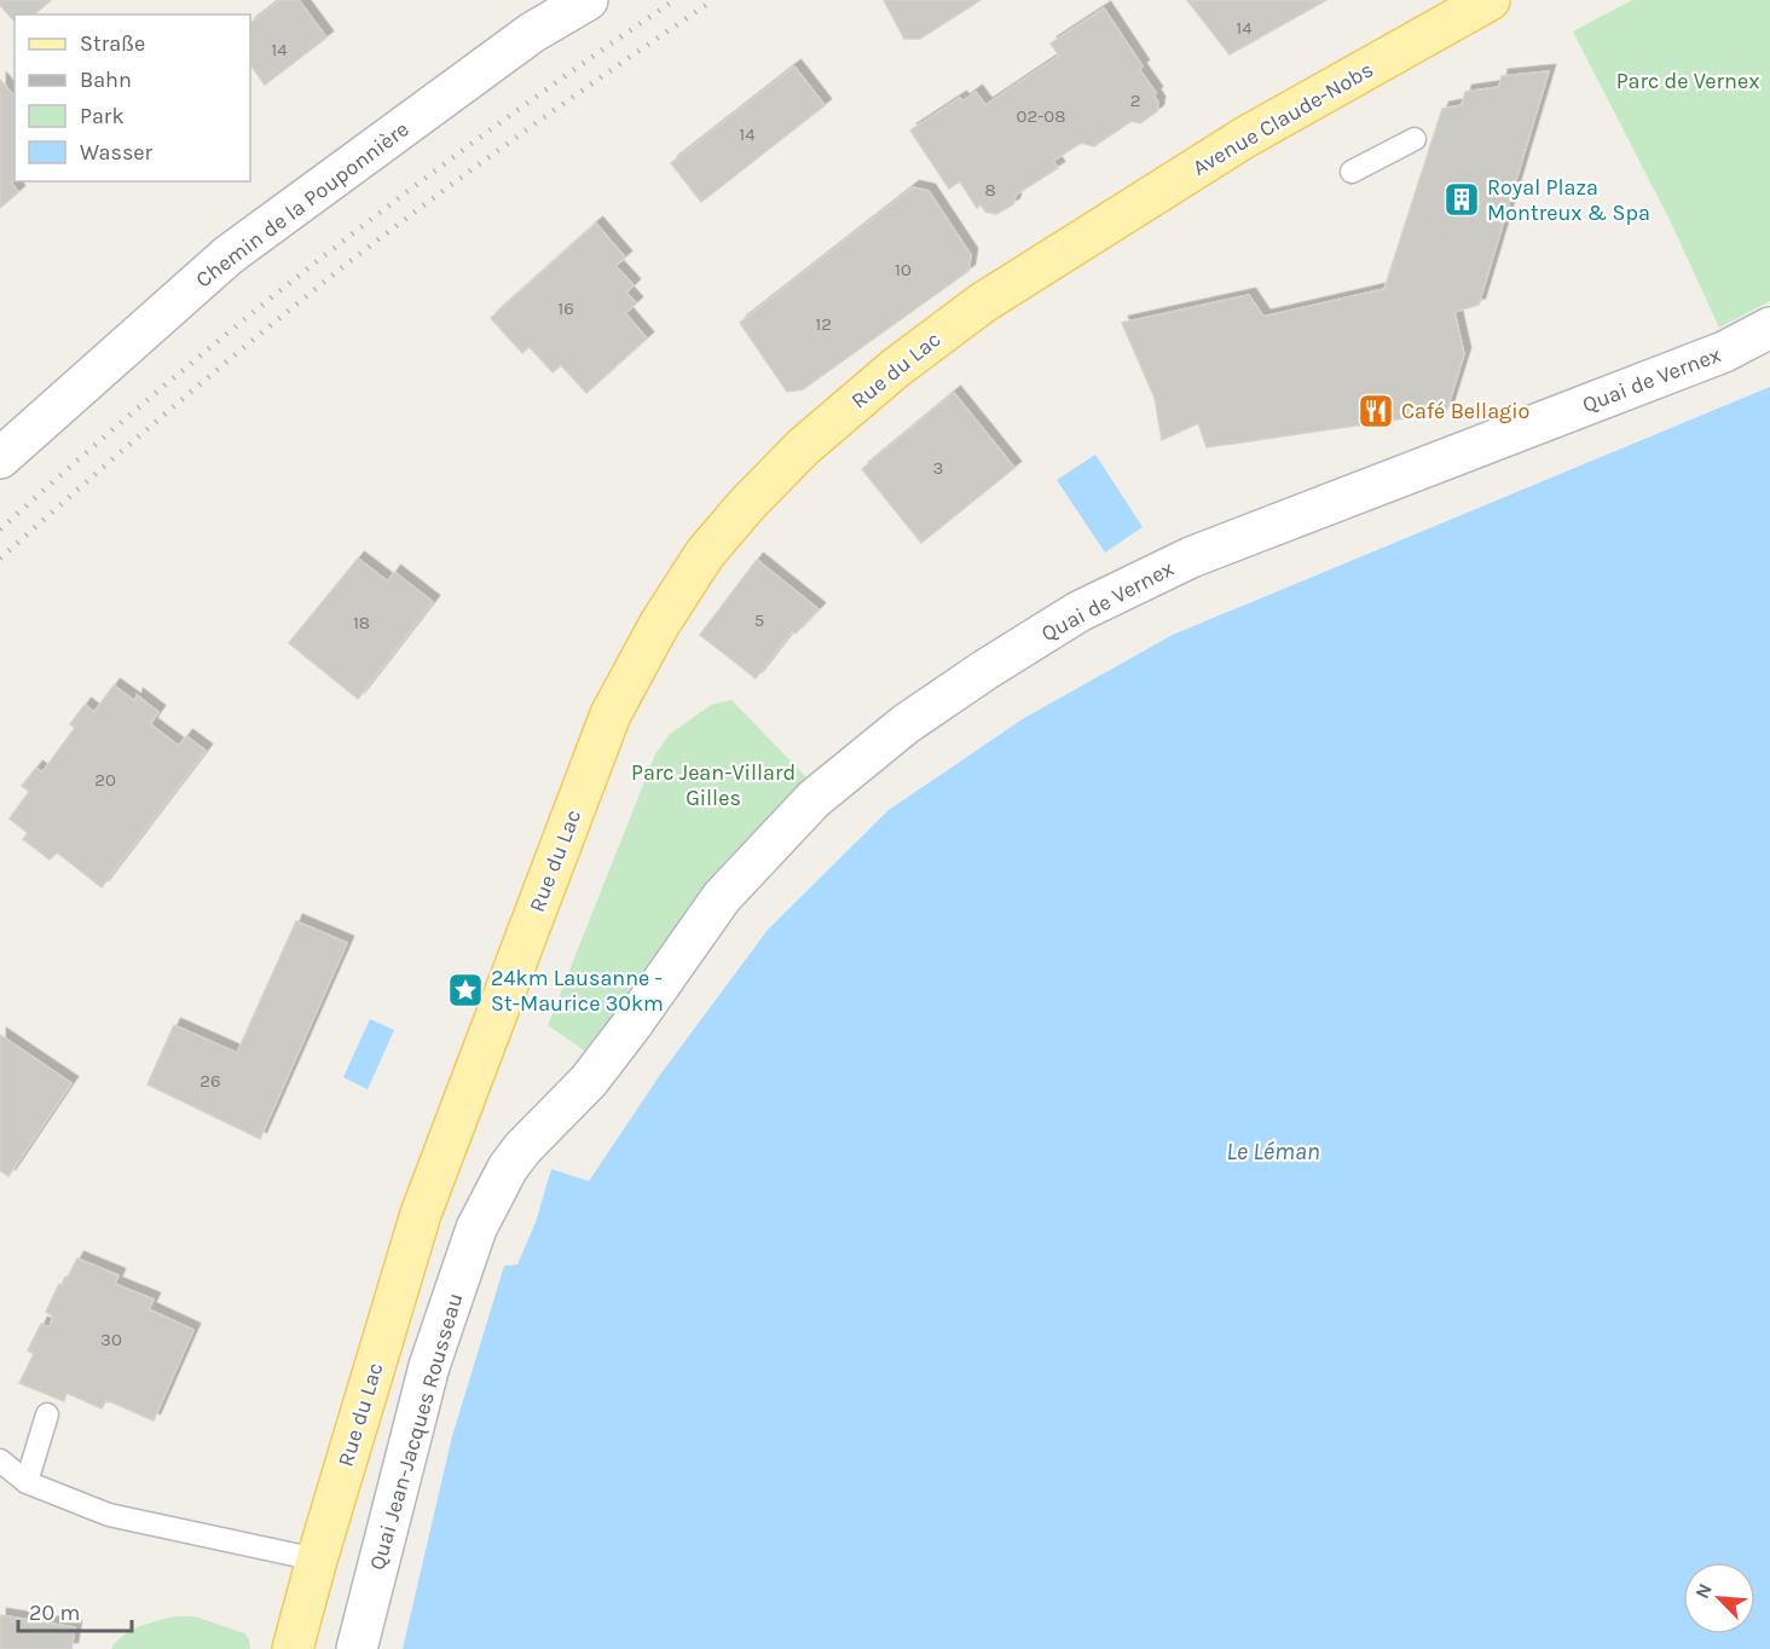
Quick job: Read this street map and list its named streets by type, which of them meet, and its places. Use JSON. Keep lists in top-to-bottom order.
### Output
{
  "streets": {
    "main road": ["Avenue Claude-Nobs", "Rue du Lac"],
    "street": ["Chemin de la Pouponnière", "Quai de Vernex", "Quai Jean-Jacques Rousseau"]
  },
  "crossings": [
    ["Avenue Claude-Nobs", "Rue du Lac"],
    ["Quai de Vernex", "Quai Jean-Jacques Rousseau"]
  ],
  "water": ["Le Léman"],
  "parks": ["Parc de Vernex", "Parc Jean-Villard Gilles"],
  "places": {
    "building": ["Royal Plaza Montreux & Spa"],
    "restaurant": ["Café Bellagio"],
    "place": ["24km Lausanne - St-Maurice 30km"]
  },
  "house_numbers": [
    "14",
    "14",
    "2",
    "02-08",
    "14",
    "8",
    "10",
    "16",
    "12",
    "3",
    "5",
    "18",
    "20",
    "26",
    "30"
  ],
  "legend": [
    "Straße",
    "Bahn",
    "Park",
    "Wasser"
  ],
  "scale_bar": "20 m",
  "north": "top left"
}
